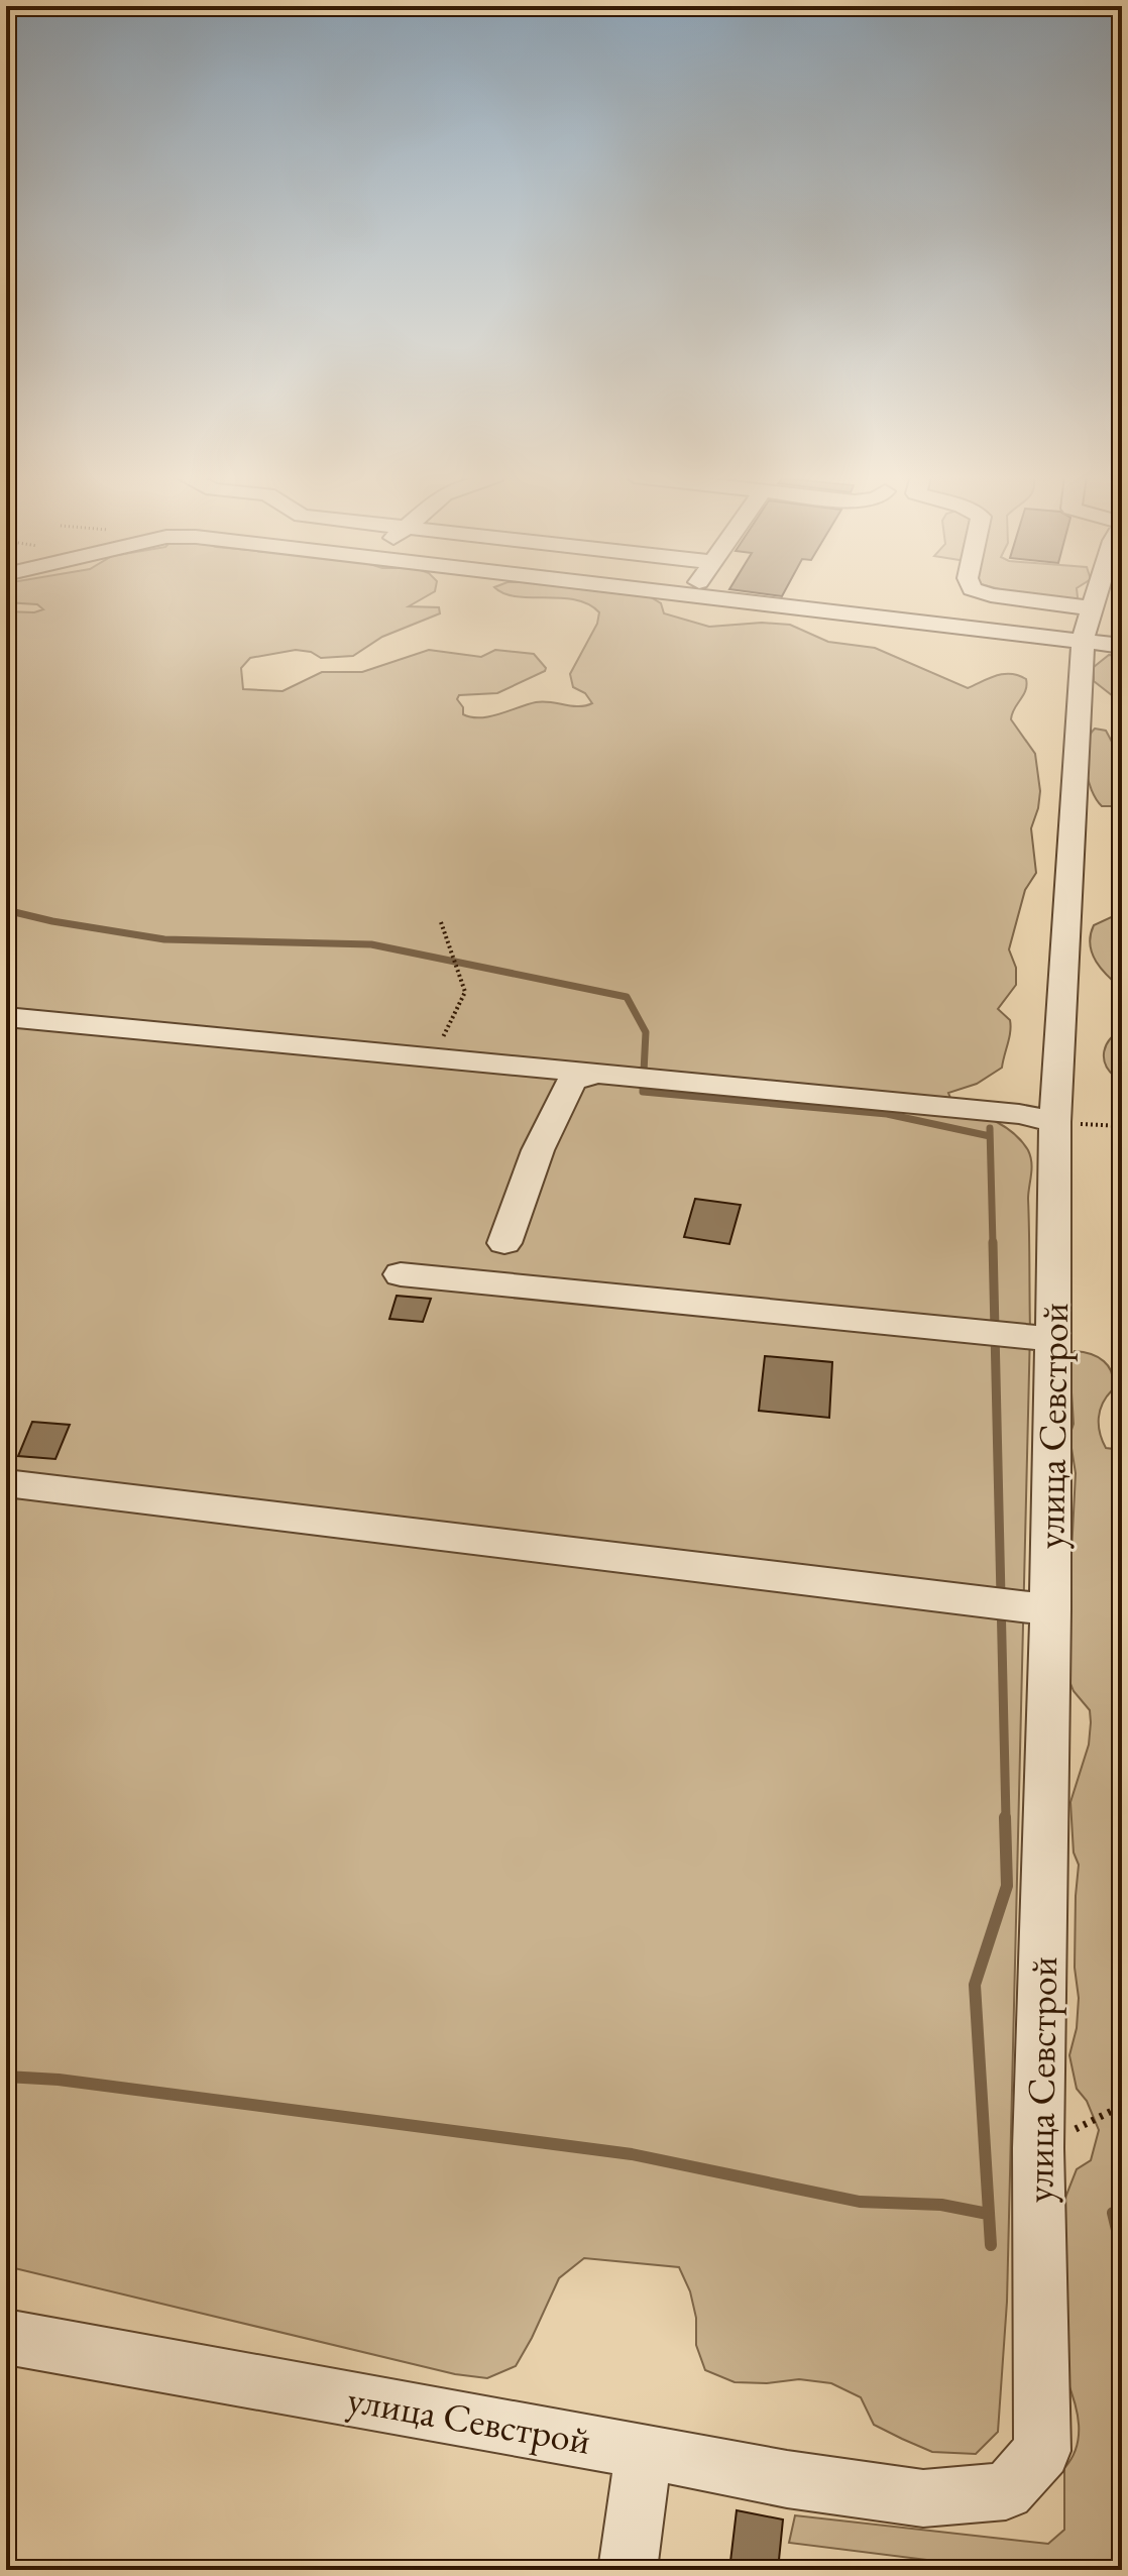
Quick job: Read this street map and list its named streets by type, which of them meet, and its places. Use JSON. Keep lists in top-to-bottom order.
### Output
{
  "streets": {
    "street": ["улица Севстрой"]
  }
}
